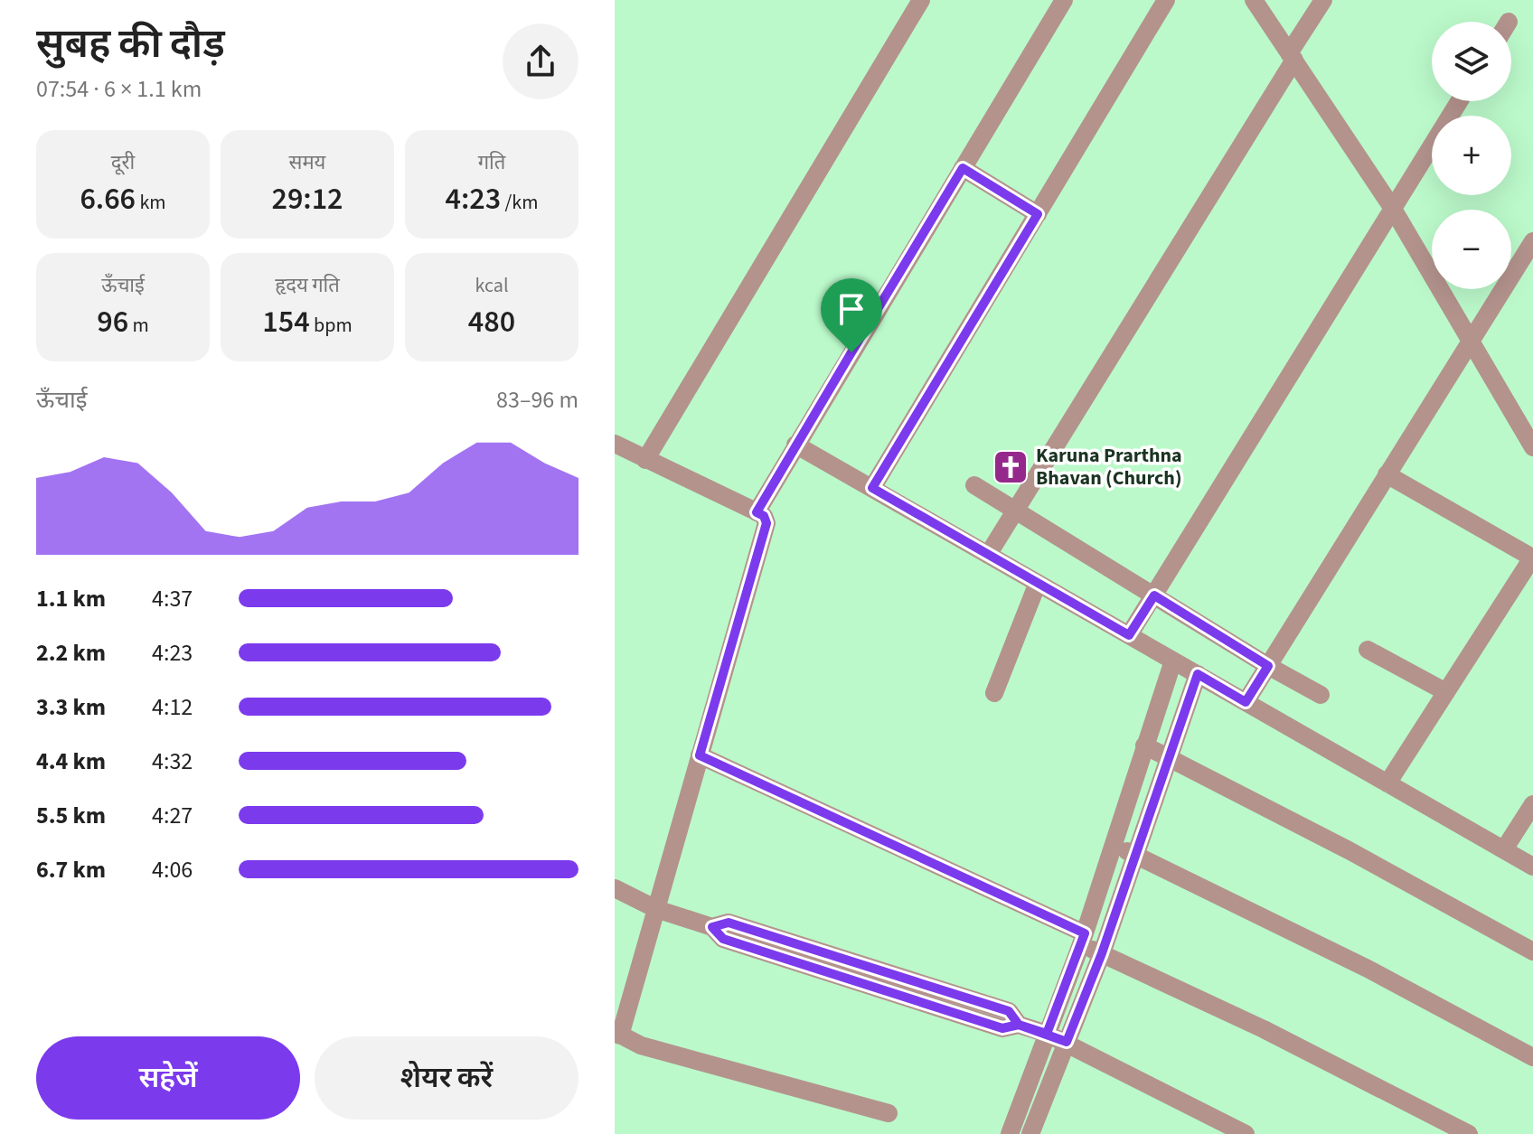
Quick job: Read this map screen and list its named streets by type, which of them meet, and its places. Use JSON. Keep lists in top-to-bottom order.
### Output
{
  "places": {
    "church": ["Karuna Prarthna Bhavan (Church)"]
  },
  "page": {
    "heading": ["सुबह की दौड़", "07:54 · 6 × 1.1 km"],
    "map_buttons": ["+", "−"],
    "stats": [
      ["दूरी", "6.66 km"],
      ["समय", "29:12"],
      ["गति", "4:23 /km"],
      ["ऊँचाई", "96 m"],
      ["हृदय गति", "154 bpm"],
      ["kcal", "480"]
    ],
    "chart": ["ऊँचाई", "83–96 m"],
    "list": [
      {
        "name": "1.1 km",
        "note": "4:37"
      },
      {
        "name": "2.2 km",
        "note": "4:23"
      },
      {
        "name": "3.3 km",
        "note": "4:12"
      },
      {
        "name": "4.4 km",
        "note": "4:32"
      },
      {
        "name": "5.5 km",
        "note": "4:27"
      },
      {
        "name": "6.7 km",
        "note": "4:06"
      }
    ],
    "buttons": ["सहेजें", "शेयर करें"]
  }
}
